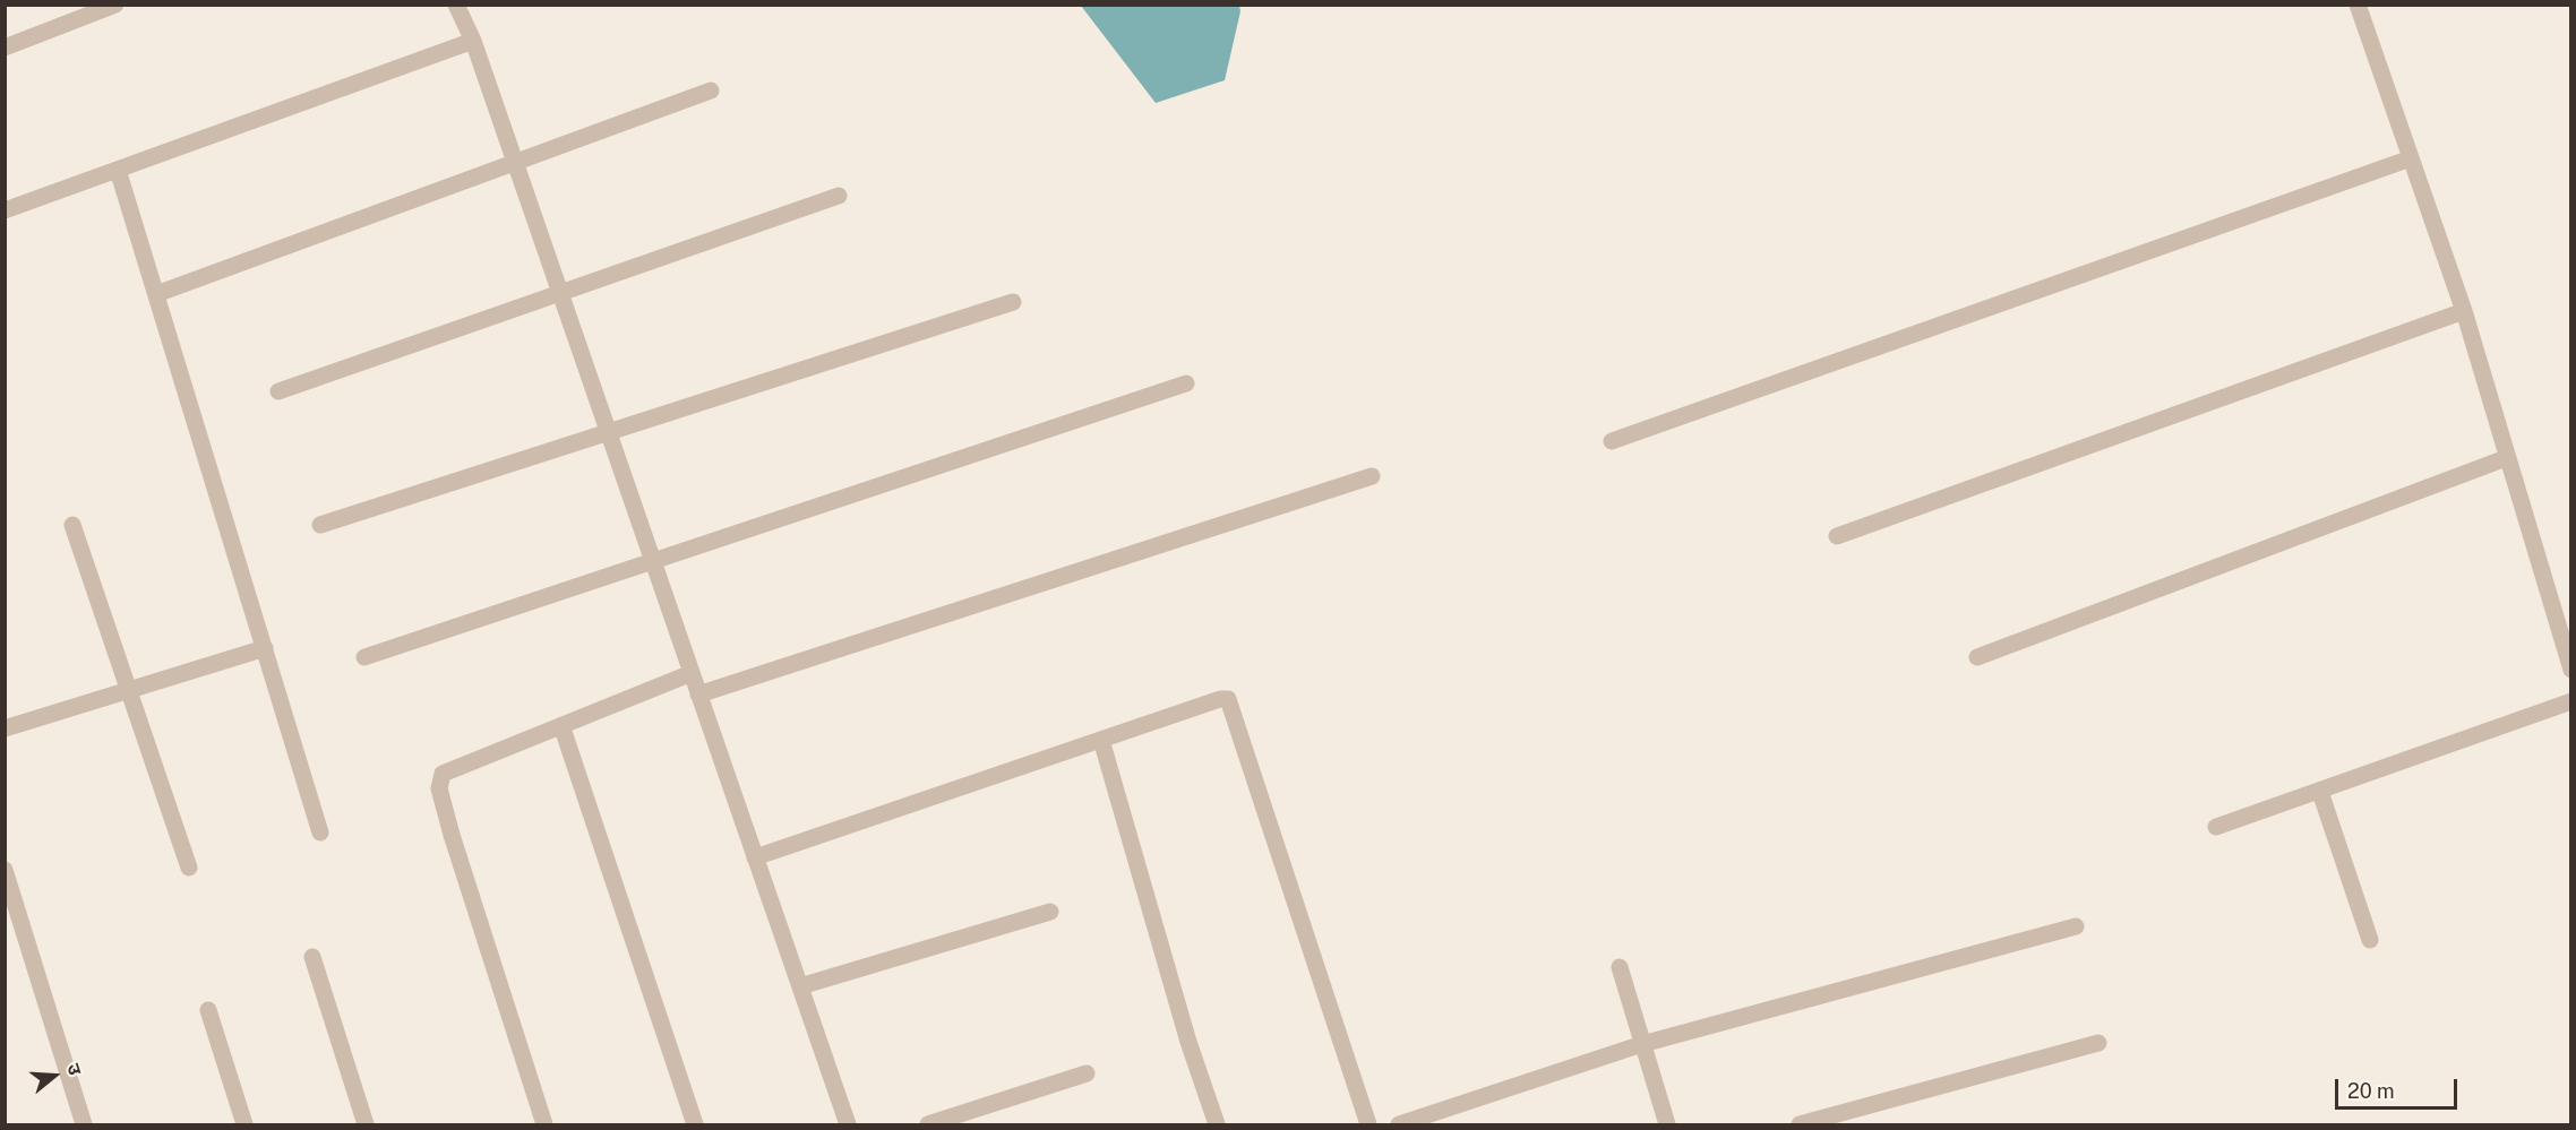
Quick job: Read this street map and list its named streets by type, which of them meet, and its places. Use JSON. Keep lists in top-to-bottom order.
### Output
{
  "scale_bar": "20 m",
  "north": "right"
}
